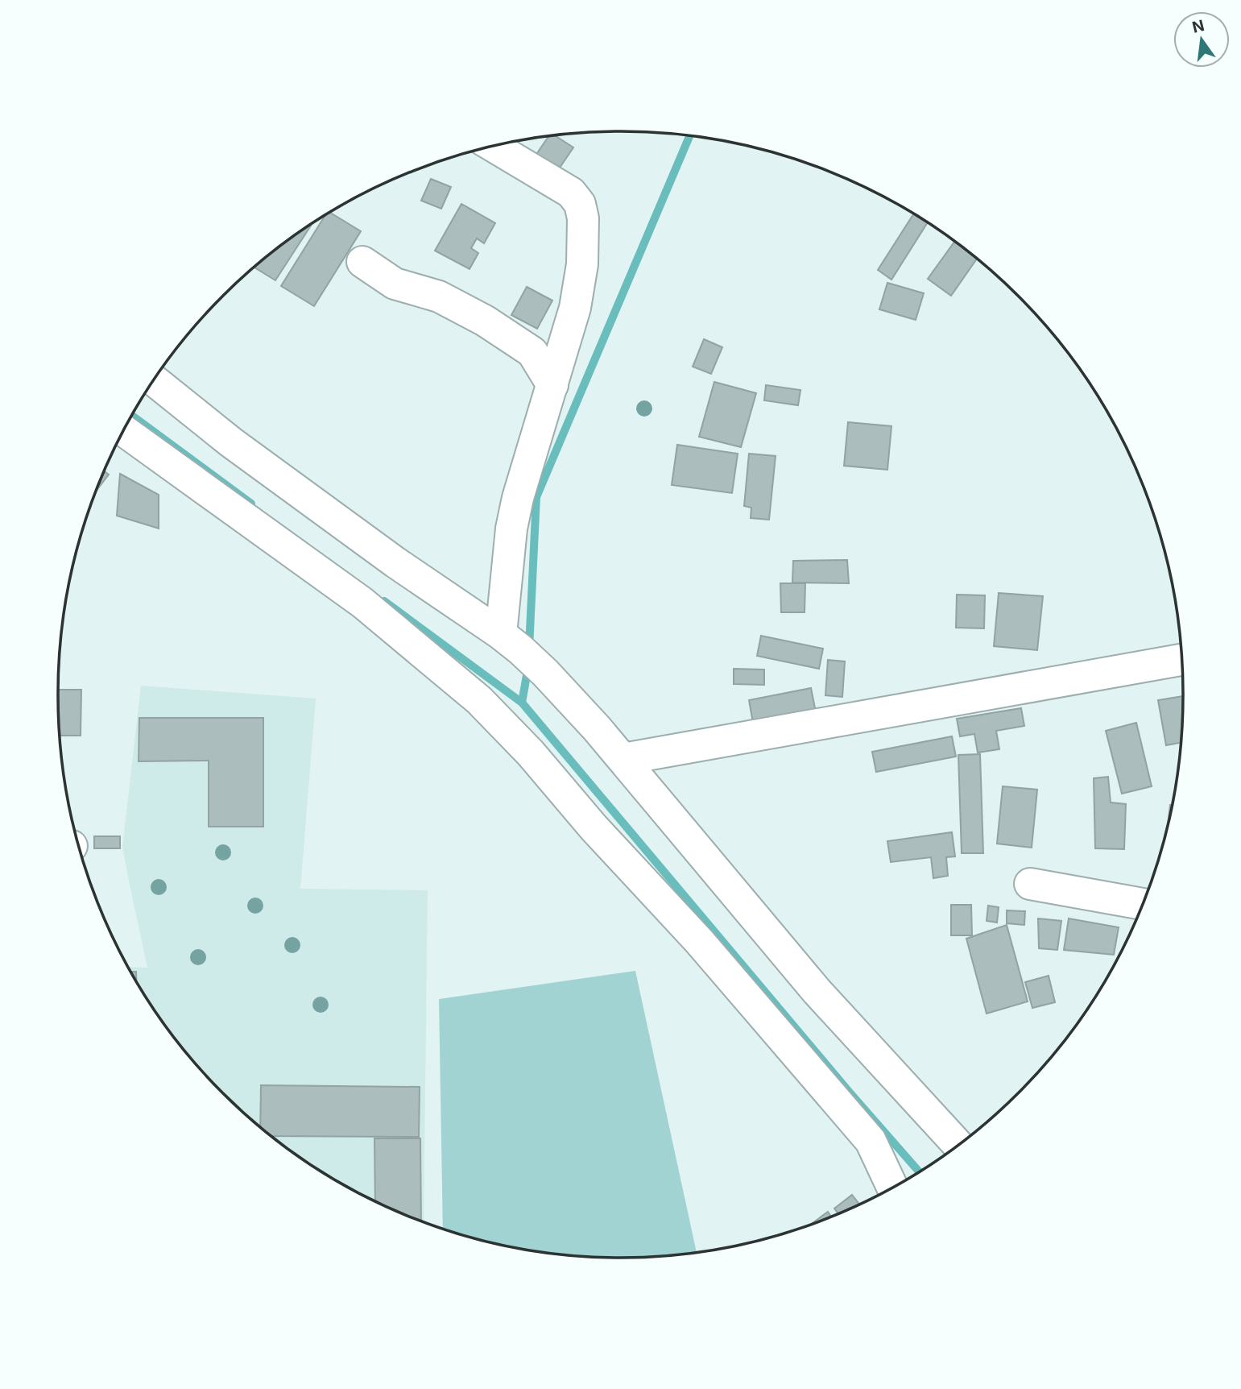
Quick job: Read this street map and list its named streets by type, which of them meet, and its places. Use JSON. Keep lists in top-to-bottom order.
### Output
{
  "north": "top"
}
